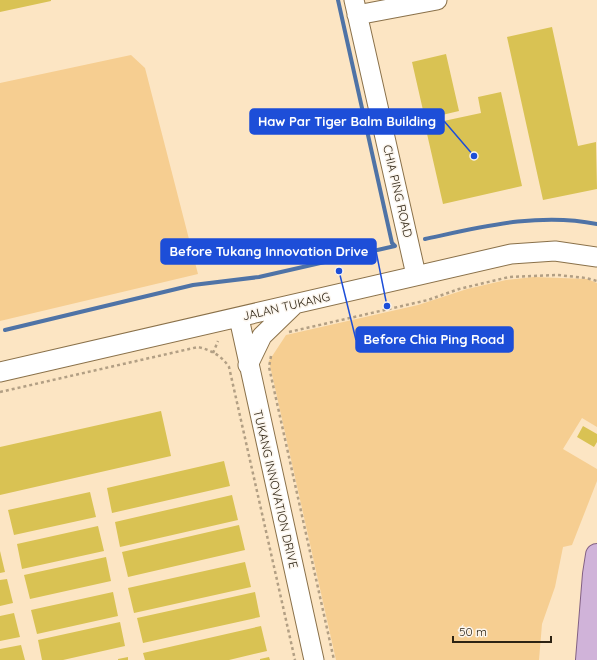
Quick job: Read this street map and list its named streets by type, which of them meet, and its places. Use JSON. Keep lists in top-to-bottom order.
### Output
{
  "streets": {
    "street": ["CHIA PING ROAD", "JALAN TUKANG", "TUKANG INNOVATION DRIVE"]
  },
  "crossings": [
    ["CHIA PING ROAD", "JALAN TUKANG"],
    ["JALAN TUKANG", "TUKANG INNOVATION DRIVE"]
  ],
  "places": ["Haw Par Tiger Balm Building", "Before Chia Ping Road", "Before Tukang Innovation Drive"],
  "scale_bar": "50 m"
}
